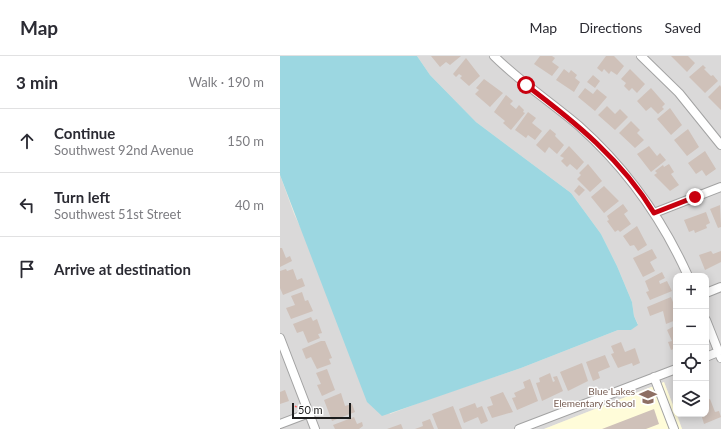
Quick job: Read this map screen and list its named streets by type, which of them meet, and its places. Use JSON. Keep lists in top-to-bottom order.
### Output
{
  "places": {
    "school or university": ["Blue Lakes Elementary School"]
  },
  "scale_bar": "50 m",
  "page": {
    "header": "Map",
    "nav": ["Map", "Directions", "Saved"],
    "heading": ["3 min", "Walk · 190 m"],
    "list": [
      ["Continue", "Southwest 92nd Avenue", "150 m"],
      ["Turn left", "Southwest 51st Street", "40 m"],
      "Arrive at destination"
    ],
    "map_buttons": ["+", "−"],
    "scale": "50 m"
  }
}
